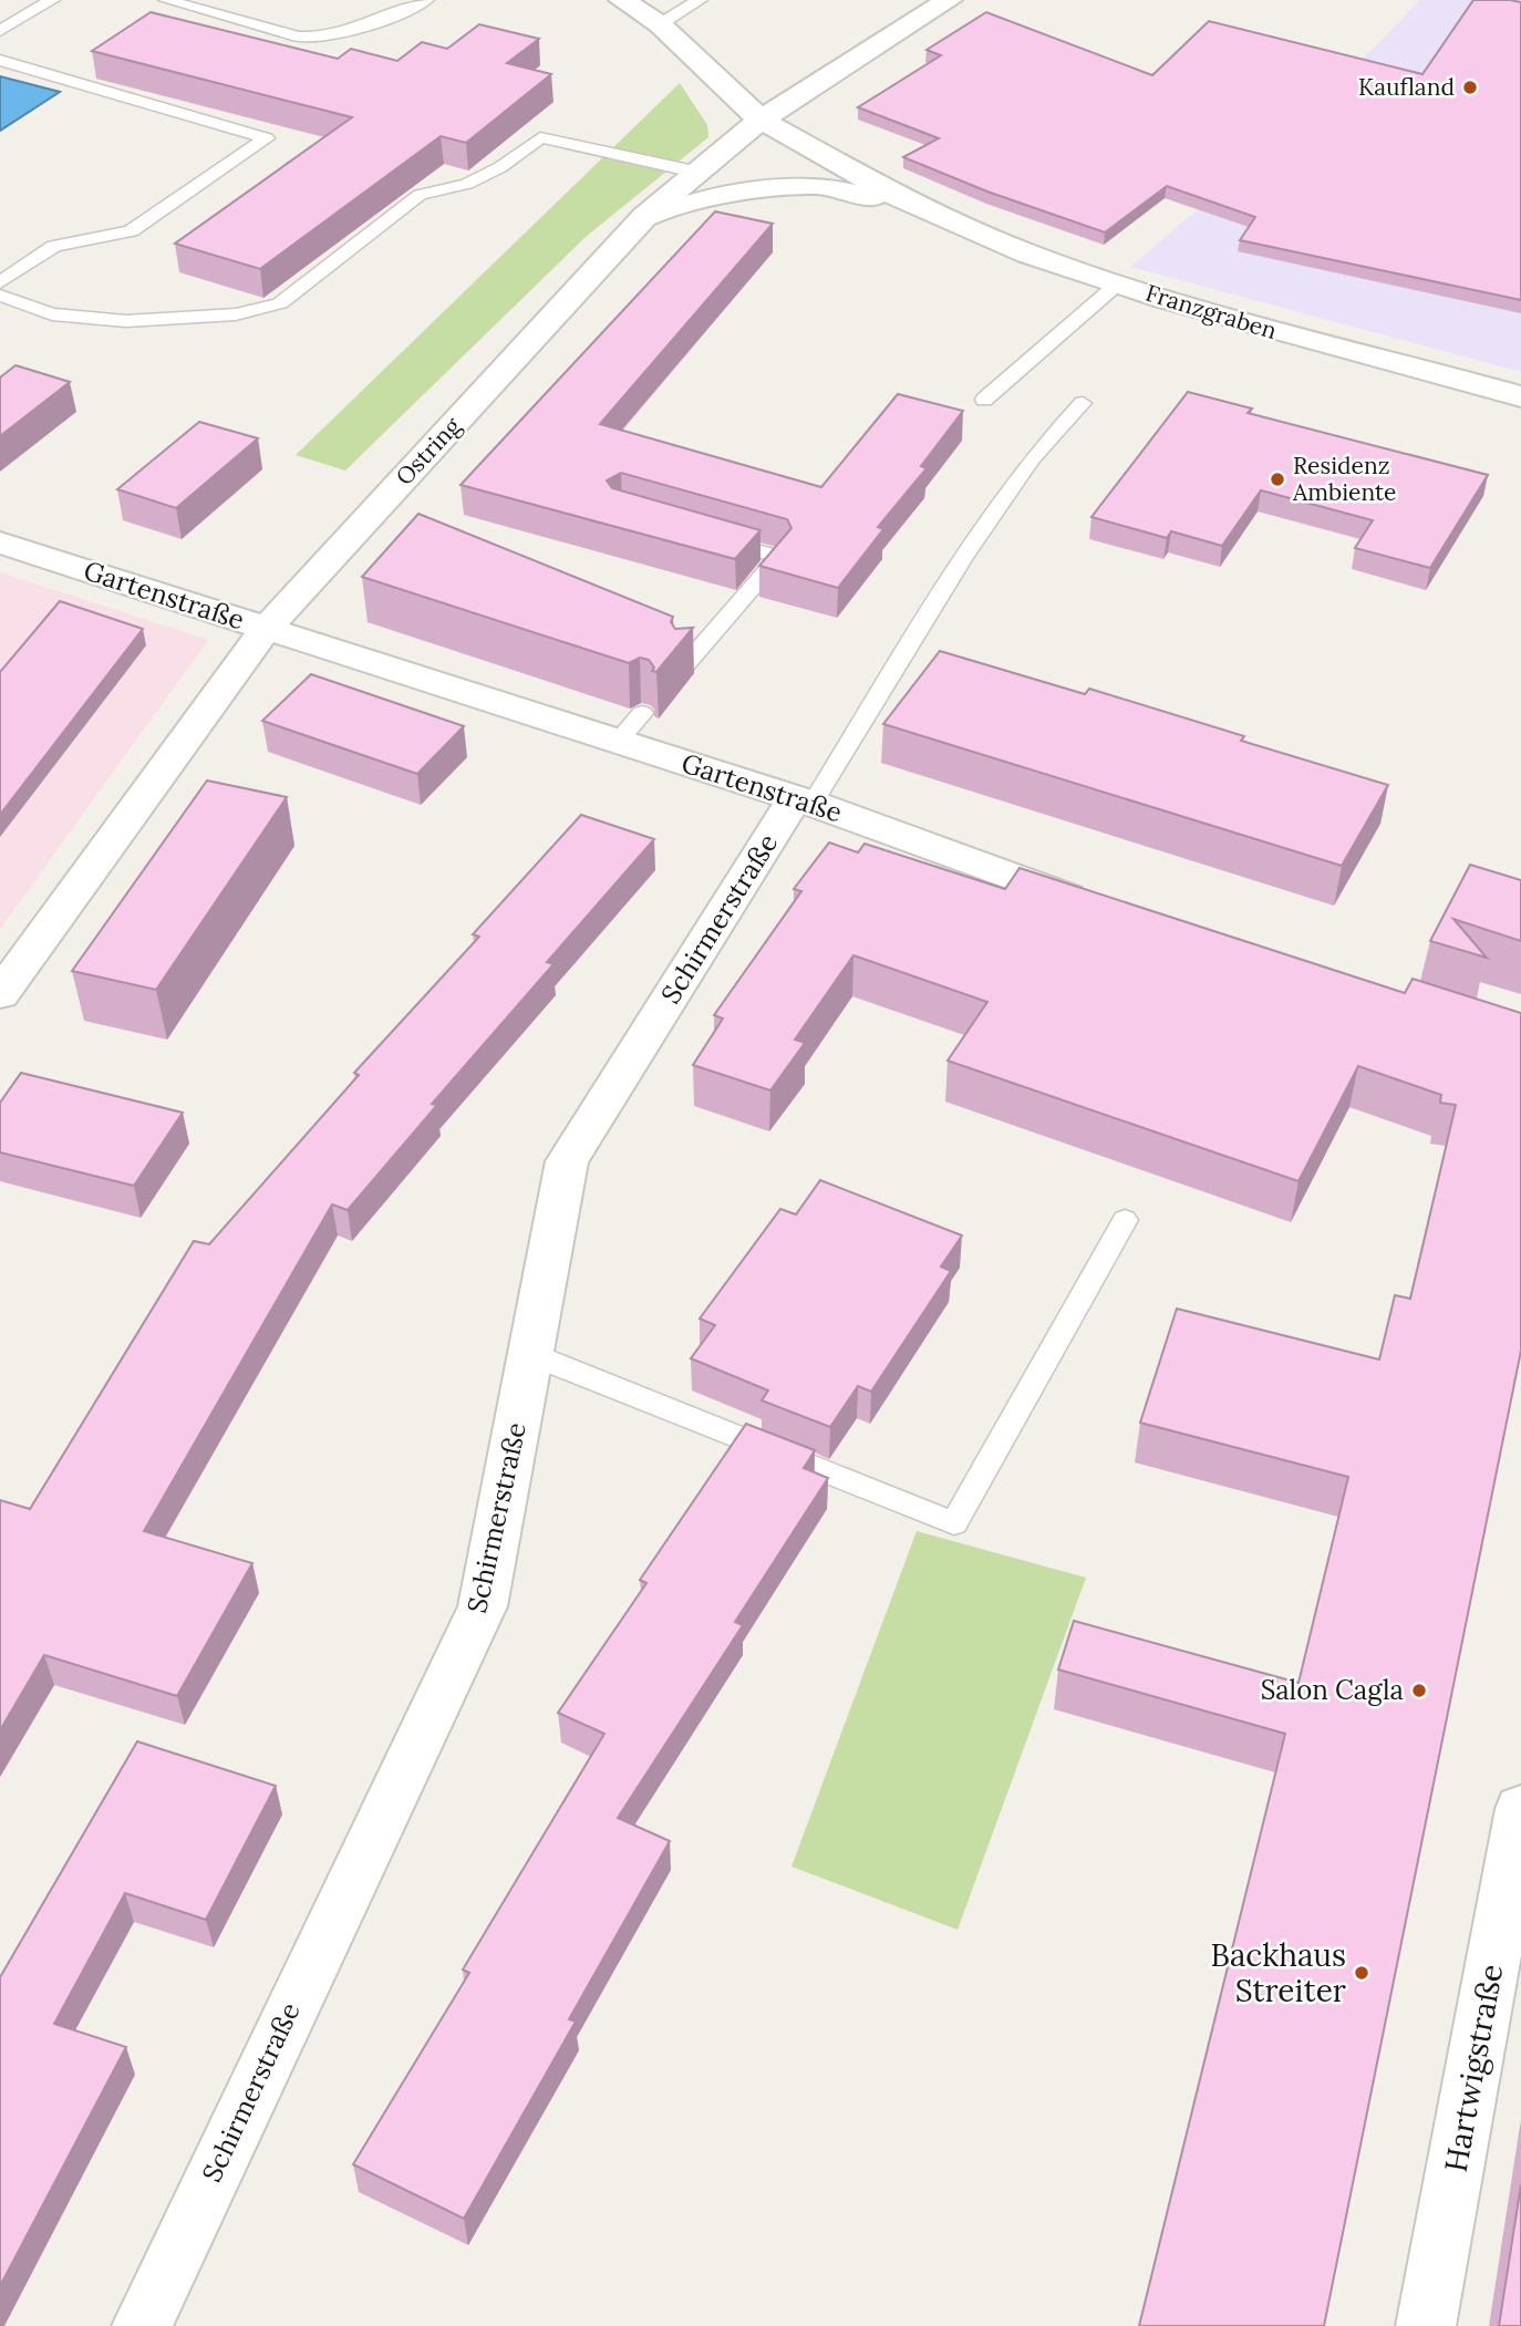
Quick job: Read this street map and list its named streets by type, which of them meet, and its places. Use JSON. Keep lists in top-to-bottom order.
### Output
{
  "streets": {
    "street": [
      "Franzgraben",
      "Ostring",
      "Gartenstraße",
      "Schirmerstraße",
      "Hartwigstraße"
    ]
  },
  "crossings": [
    ["Franzgraben", "Ostring"],
    ["Ostring", "Gartenstraße"],
    ["Gartenstraße", "Schirmerstraße"]
  ],
  "places": [
    "Kaufland",
    "Residenz Ambiente",
    "Salon Cagla",
    "Backhaus Streiter"
  ]
}
